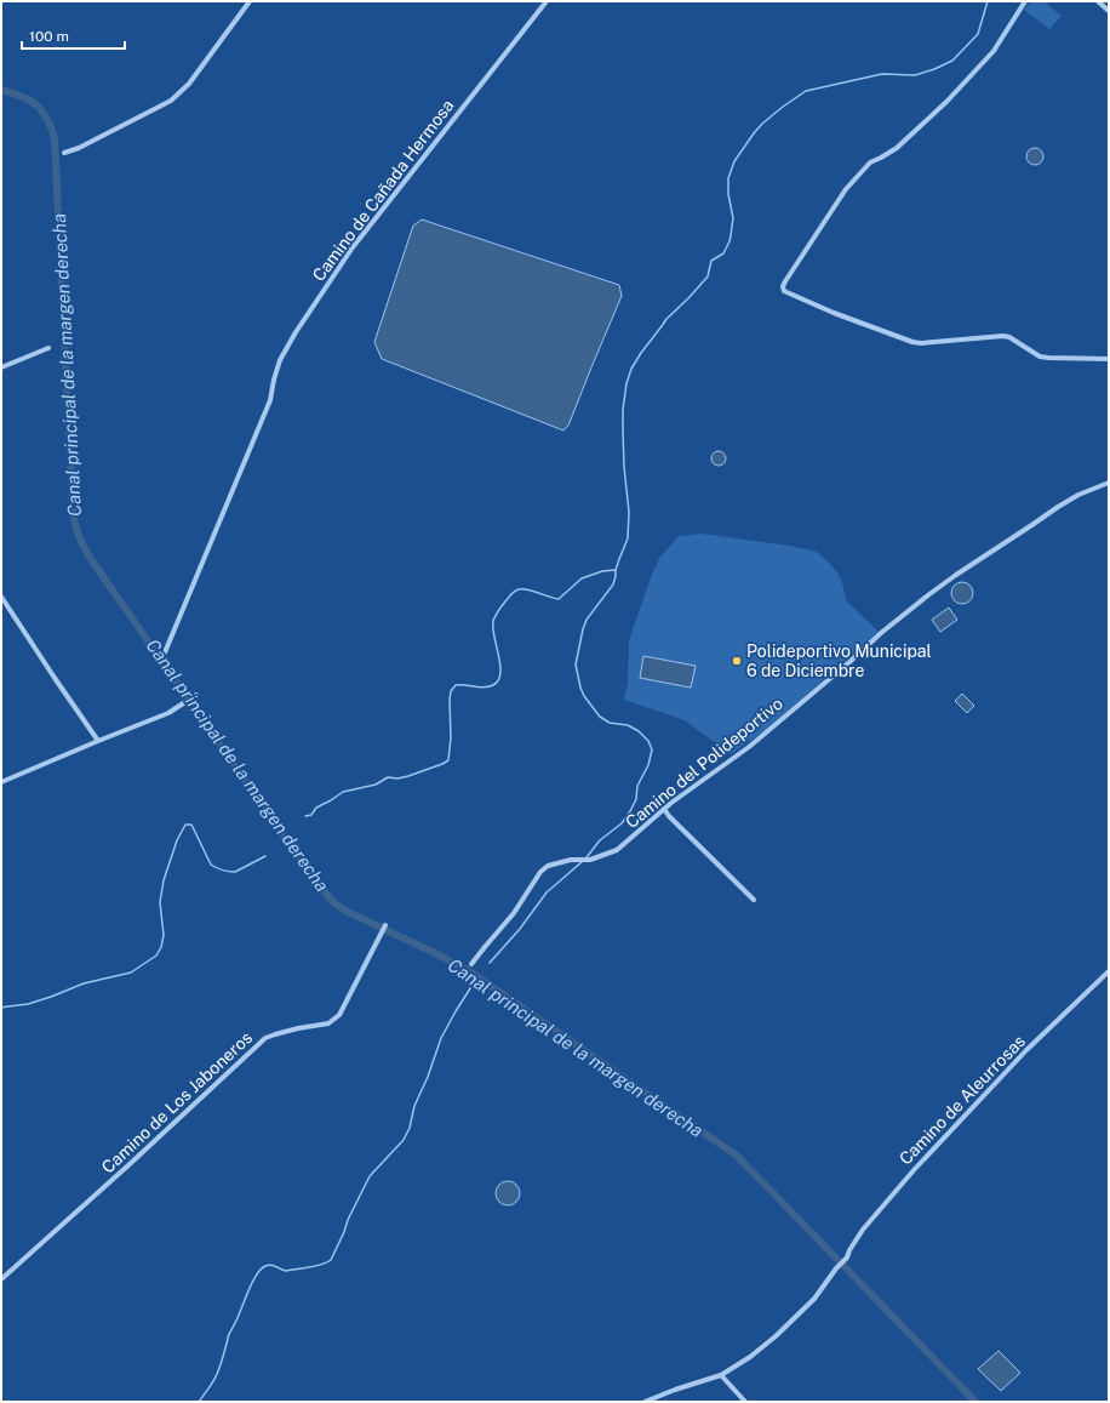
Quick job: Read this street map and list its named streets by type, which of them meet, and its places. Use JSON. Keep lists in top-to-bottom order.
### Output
{
  "streets": {
    "street": [
      "Camino de Cañada Hermosa",
      "Camino del Polideportivo",
      "Camino de Aleurrosas",
      "Camino de Los Jaboneros"
    ]
  },
  "water": ["Canal principal de la margen derecha"],
  "places": ["Polideportivo Municipal 6 de Diciembre"],
  "scale_bar": "100 m"
}
